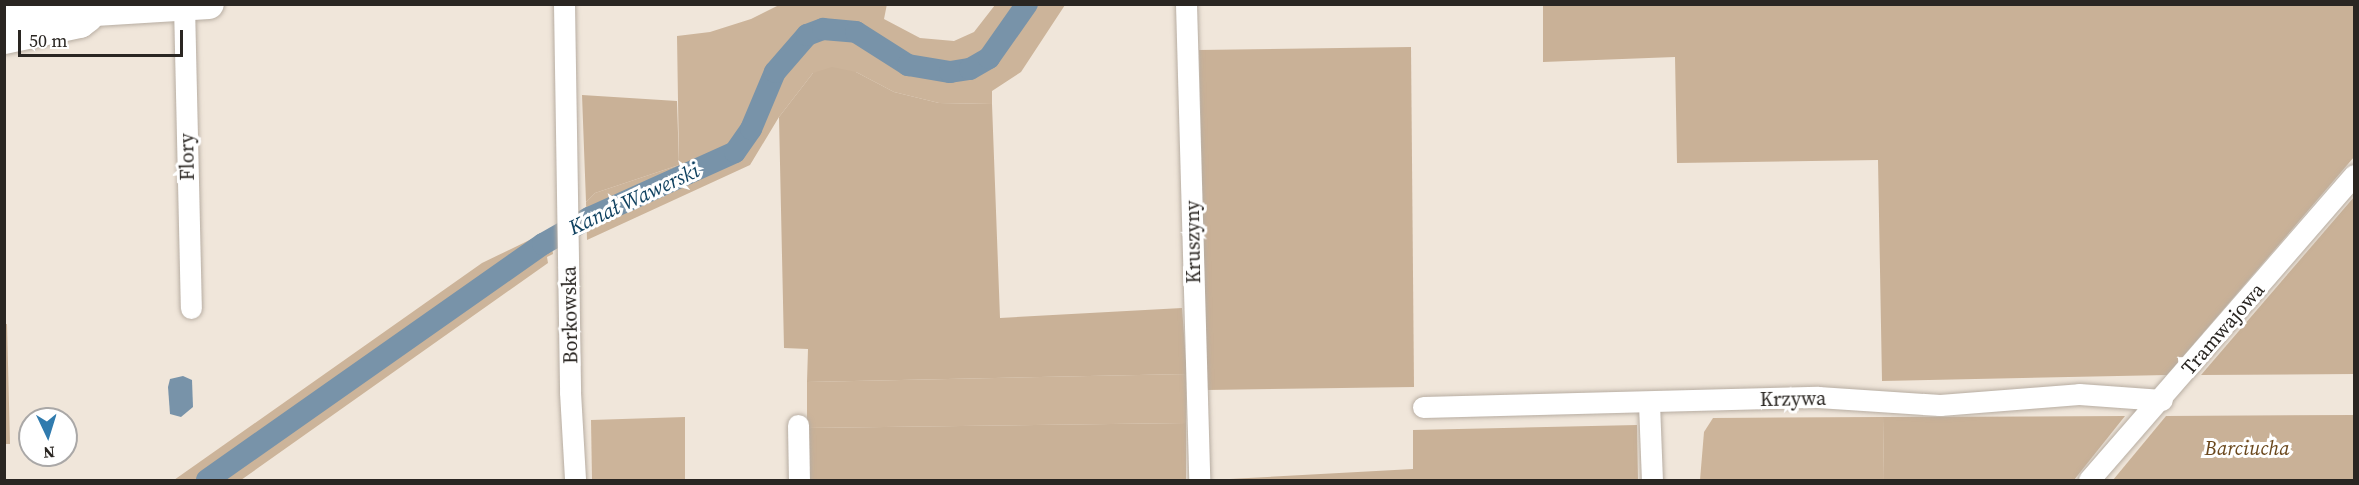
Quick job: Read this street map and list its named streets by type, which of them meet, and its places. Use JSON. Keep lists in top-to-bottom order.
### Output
{
  "streets": {
    "street": [
      "Flory",
      "Kruszyny",
      "Borkowska",
      "Tramwajowa",
      "Krzywa"
    ]
  },
  "crossings": [
    ["Tramwajowa", "Krzywa"]
  ],
  "water": ["Kanał Wawerski"],
  "parks": ["Barciucha"],
  "scale_bar": "50 m",
  "north": "bottom"
}
